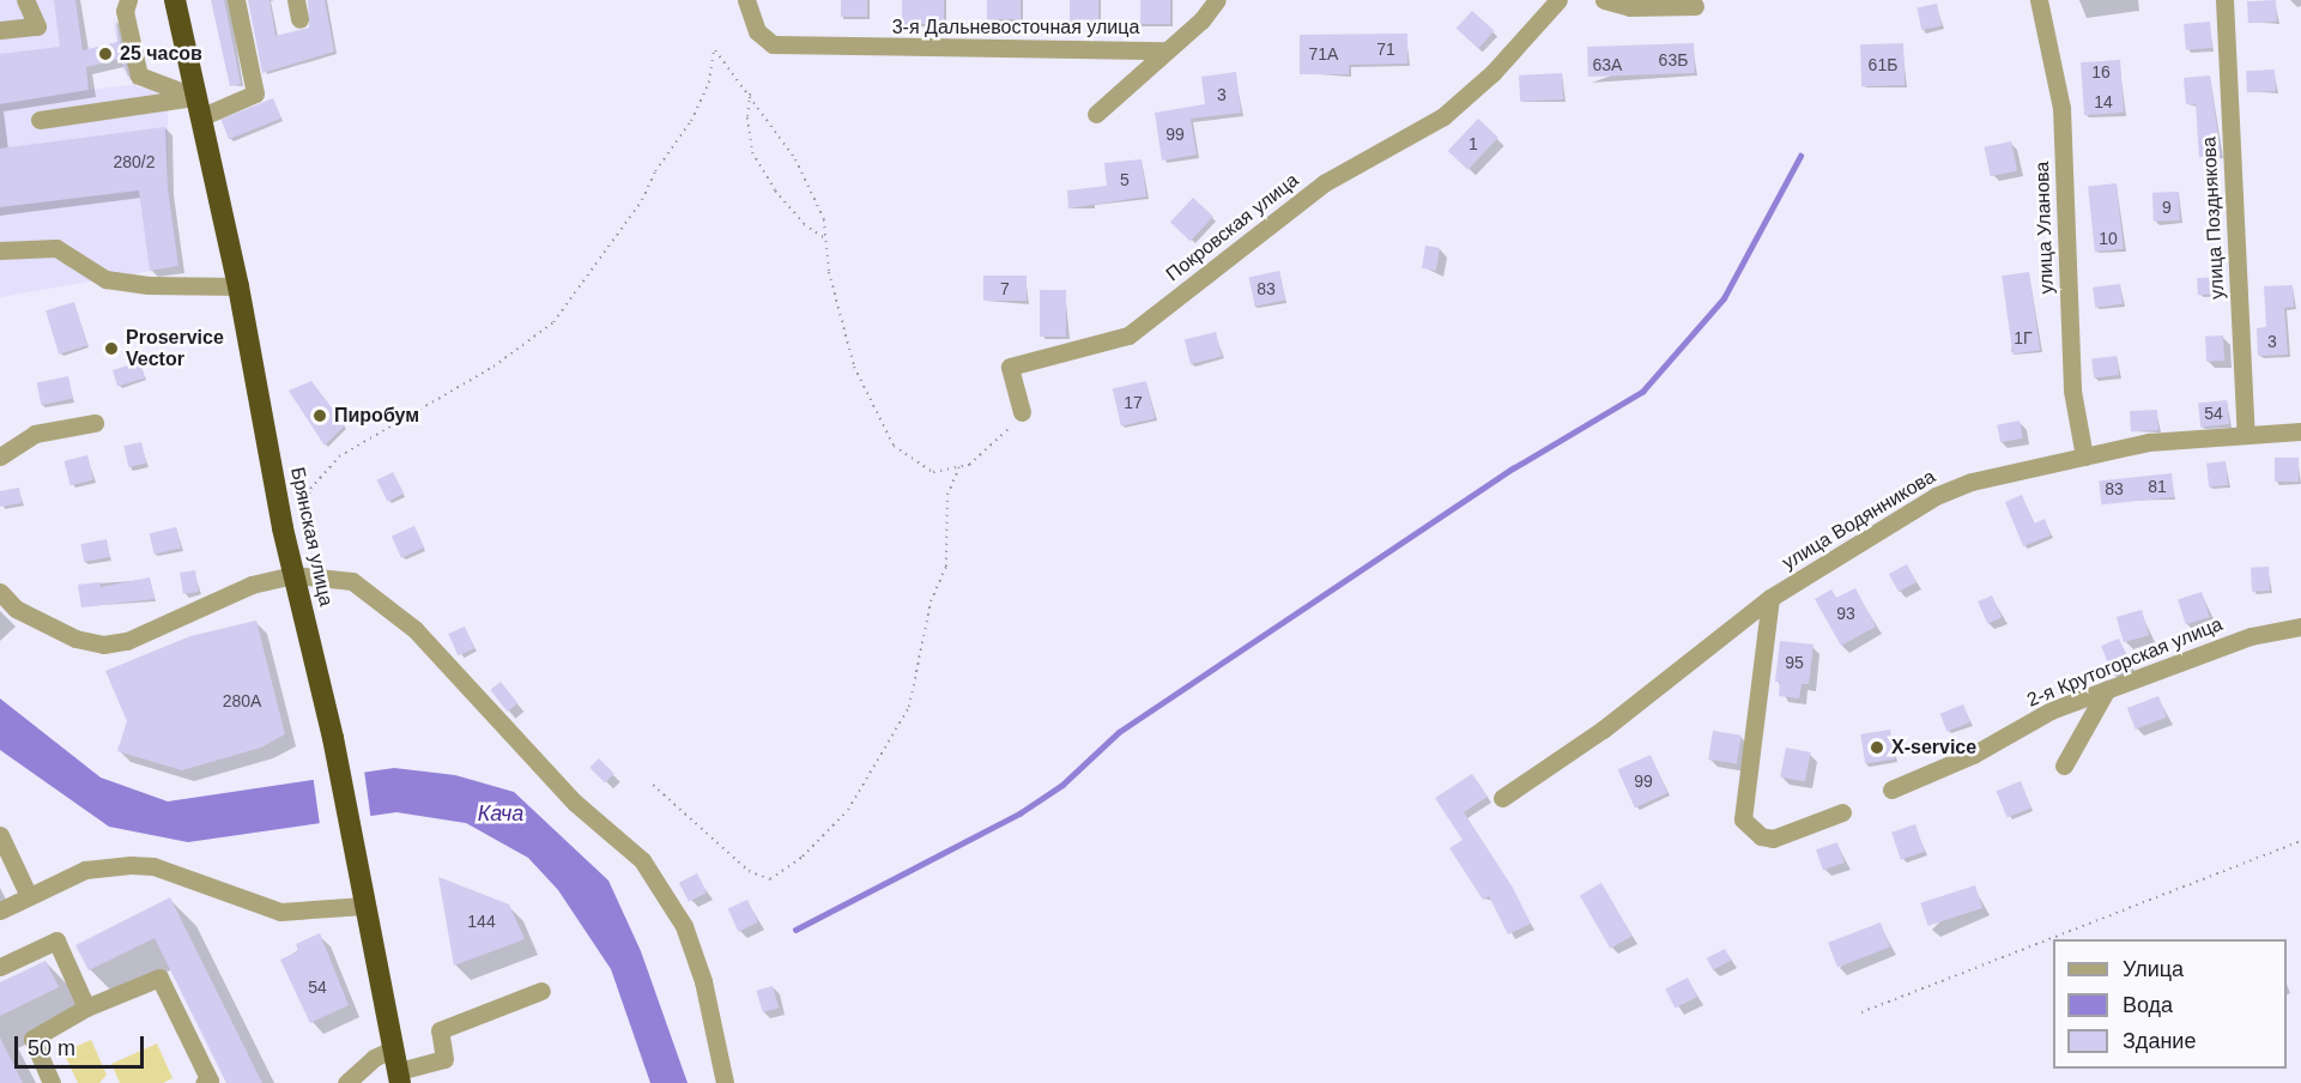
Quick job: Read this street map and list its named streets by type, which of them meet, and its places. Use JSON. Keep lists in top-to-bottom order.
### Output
{
  "streets": {
    "highway": ["Брянская улица"],
    "street": [
      "3-я Дальневосточная улица",
      "улица Позднякова",
      "Покровская улица",
      "улица Уланова",
      "улица Водянникова",
      "2-я Крутогорская улица"
    ]
  },
  "crossings": [
    ["улица Позднякова", "улица Водянникова"],
    ["улица Уланова", "улица Водянникова"]
  ],
  "water": ["Кача"],
  "places": [
    "25 часов",
    "Proservice Vector",
    "Пиробум",
    "X-service"
  ],
  "house_numbers": [
    "71",
    "71А",
    "63Б",
    "63А",
    "61Б",
    "16",
    "3",
    "14",
    "99",
    "1",
    "280/2",
    "5",
    "9",
    "10",
    "7",
    "83",
    "1Г",
    "3",
    "17",
    "54",
    "81",
    "83",
    "93",
    "95",
    "280А",
    "99",
    "144",
    "54"
  ],
  "legend": ["Улица", "Вода", "Здание"],
  "scale_bar": "50 m"
}
